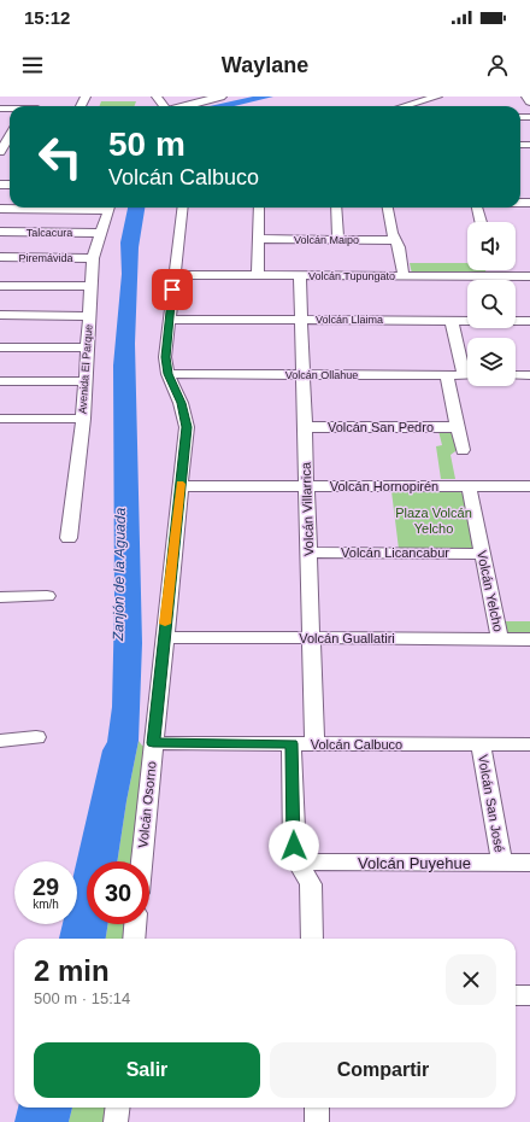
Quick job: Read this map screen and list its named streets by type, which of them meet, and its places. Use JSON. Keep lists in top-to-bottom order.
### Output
{
  "streets": {
    "street": [
      "Talcacura",
      "Volcán Maipo",
      "Piremávida",
      "Volcán Tupungato",
      "Volcán Llaima",
      "Avenida El Parque",
      "Volcán Ollahue",
      "Volcán San Pedro",
      "Volcán Hornopirén",
      "Volcán Villarrica",
      "Volcán Licancabur",
      "Volcán Yelcho",
      "Volcán Guallatiri",
      "Volcán Calbuco",
      "Volcán San José",
      "Volcán Osorno",
      "Volcán Puyehue"
    ]
  },
  "crossings": [
    ["Talcacura", "Avenida El Parque"],
    ["Piremávida", "Avenida El Parque"],
    ["Volcán Tupungato", "Volcán Villarrica"],
    ["Volcán Tupungato", "Volcán Osorno"],
    ["Volcán Llaima", "Volcán Villarrica"],
    ["Volcán Llaima", "Volcán Osorno"],
    ["Volcán Ollahue", "Volcán Villarrica"],
    ["Volcán Ollahue", "Volcán Osorno"],
    ["Volcán San Pedro", "Volcán Villarrica"],
    ["Volcán Hornopirén", "Volcán Villarrica"],
    ["Volcán Hornopirén", "Volcán Yelcho"],
    ["Volcán Hornopirén", "Volcán Osorno"],
    ["Volcán Villarrica", "Volcán Licancabur"],
    ["Volcán Villarrica", "Volcán Guallatiri"],
    ["Volcán Villarrica", "Volcán Calbuco"],
    ["Volcán Licancabur", "Volcán Yelcho"],
    ["Volcán Yelcho", "Volcán Guallatiri"],
    ["Volcán Guallatiri", "Volcán Osorno"],
    ["Volcán Calbuco", "Volcán San José"],
    ["Volcán Calbuco", "Volcán Osorno"],
    ["Volcán San José", "Volcán Puyehue"]
  ],
  "water": ["Zanjón de la Aguada"],
  "parks": ["Plaza Volcán Yelcho"],
  "page": {
    "status": "15:12",
    "header": "Waylane",
    "turn": ["50 m", "Volcán Calbuco"],
    "speed": "29 km/h",
    "limit": "30",
    "heading": ["2 min", "500 m · 15:14"],
    "buttons": ["Salir", "Compartir"]
  }
}
